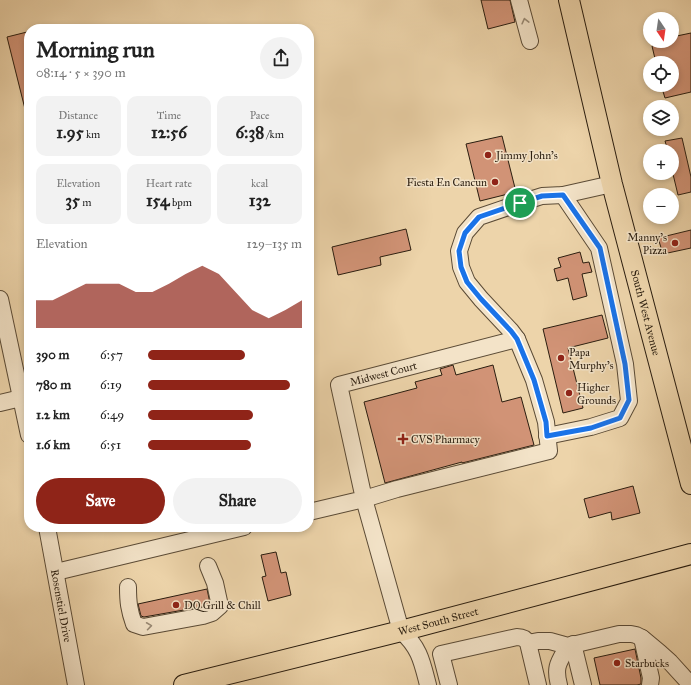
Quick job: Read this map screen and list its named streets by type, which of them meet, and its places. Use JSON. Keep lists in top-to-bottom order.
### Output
{
  "streets": {
    "main road": ["South West Avenue", "West South Street"],
    "street": ["Midwest Court", "Rosenstiel Drive"]
  },
  "crossings": [
    ["Midwest Court", "West South Street"]
  ],
  "places": {
    "other": [
      "Jimmy John's",
      "Fiesta En Cancun",
      "Manny's Pizza",
      "Papa Murphy's",
      "Higher Grounds",
      "DQ Grill & Chill",
      "Starbucks"
    ],
    "health": ["CVS Pharmacy"]
  },
  "north": "bottom",
  "page": {
    "map_buttons": ["+", "−"],
    "heading": ["Morning run", "08:14 · 5 × 390 m"],
    "stats": [
      ["Distance", "1.95 km"],
      ["Time", "12:56"],
      ["Pace", "6:38 /km"],
      ["Elevation", "35 m"],
      ["Heart rate", "154 bpm"],
      ["kcal", "132"]
    ],
    "chart": ["Elevation", "129–135 m"],
    "list": [
      {
        "name": "390 m",
        "note": "6:57"
      },
      {
        "name": "780 m",
        "note": "6:19"
      },
      {
        "name": "1.2 km",
        "note": "6:49"
      },
      {
        "name": "1.6 km",
        "note": "6:51"
      }
    ],
    "buttons": ["Save", "Share"]
  }
}
